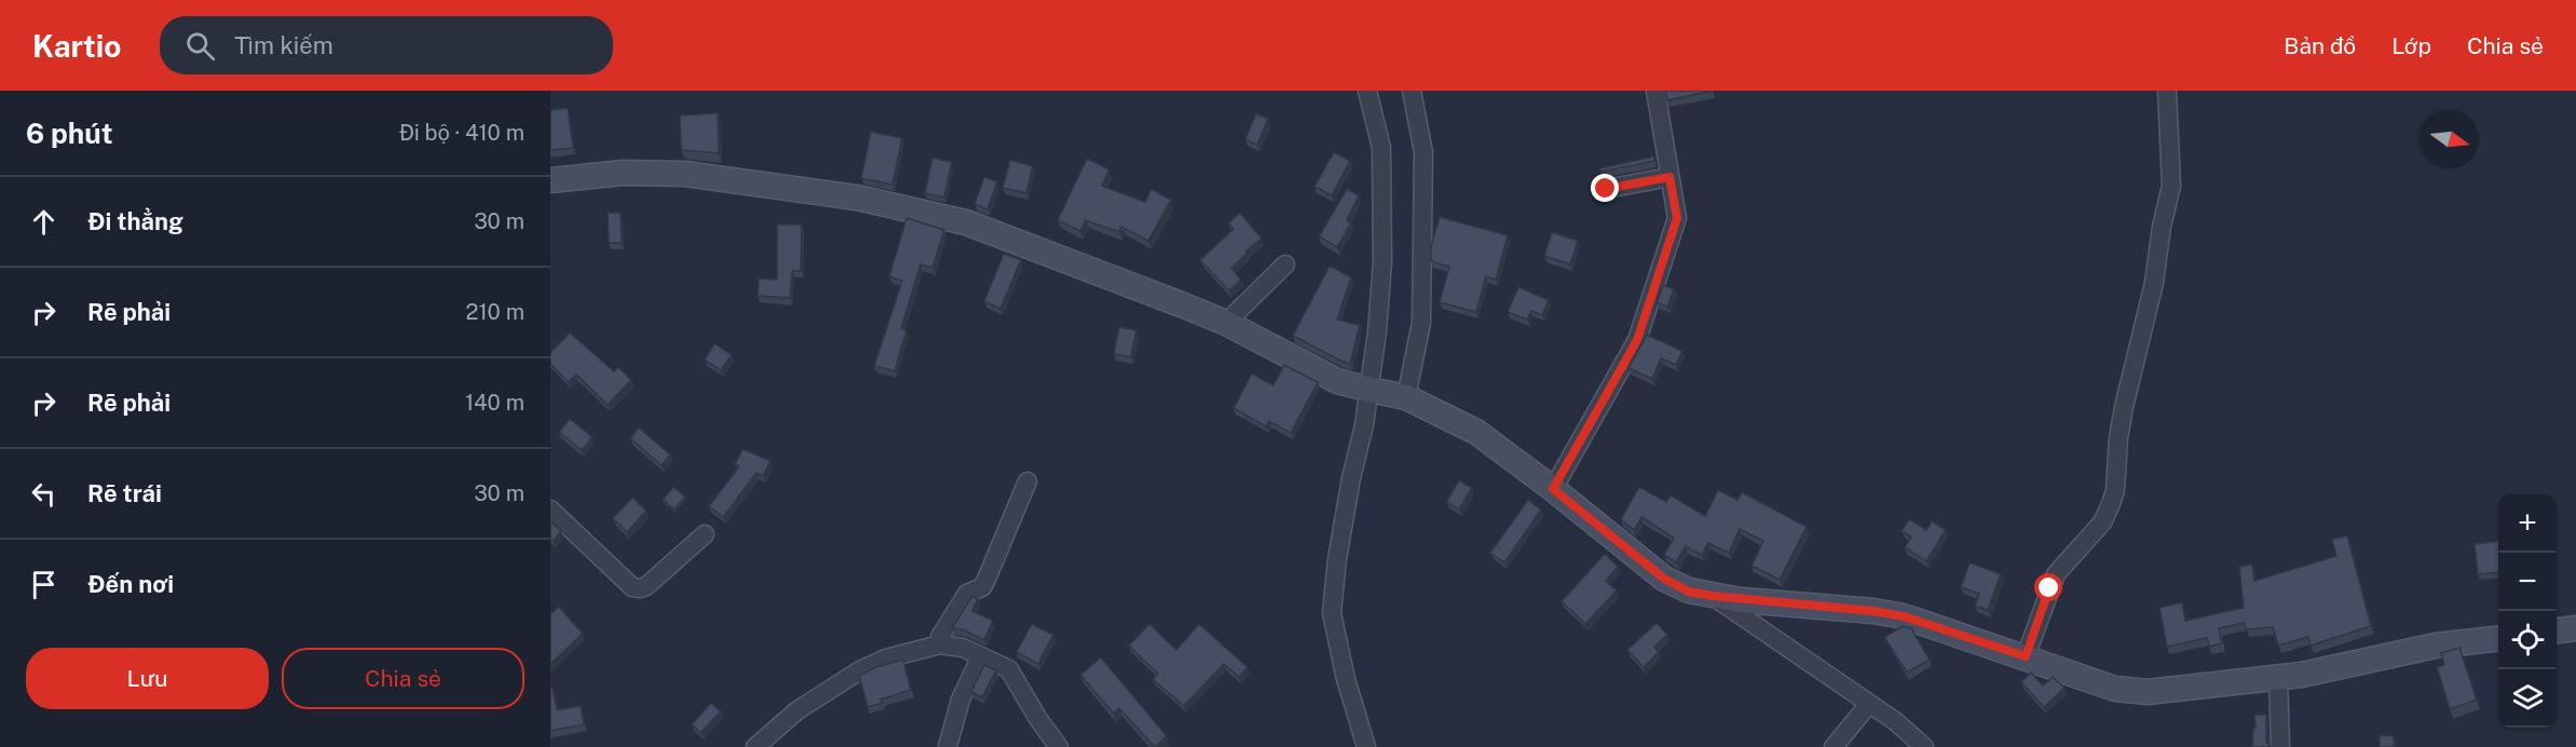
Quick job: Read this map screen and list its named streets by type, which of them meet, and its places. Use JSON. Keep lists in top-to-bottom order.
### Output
{
  "north": "right",
  "page": {
    "header": "Kartio",
    "search": "Tìm kiếm",
    "nav": ["Bản đồ", "Lớp", "Chia sẻ"],
    "heading": ["6 phút", "Đi bộ · 410 m"],
    "list": [
      ["Đi thẳng", "30 m"],
      ["Rẽ phải", "210 m"],
      ["Rẽ phải", "140 m"],
      ["Rẽ trái", "30 m"],
      "Đến nơi"
    ],
    "map_buttons": ["+", "−"],
    "buttons": ["Lưu", "Chia sẻ"]
  }
}
